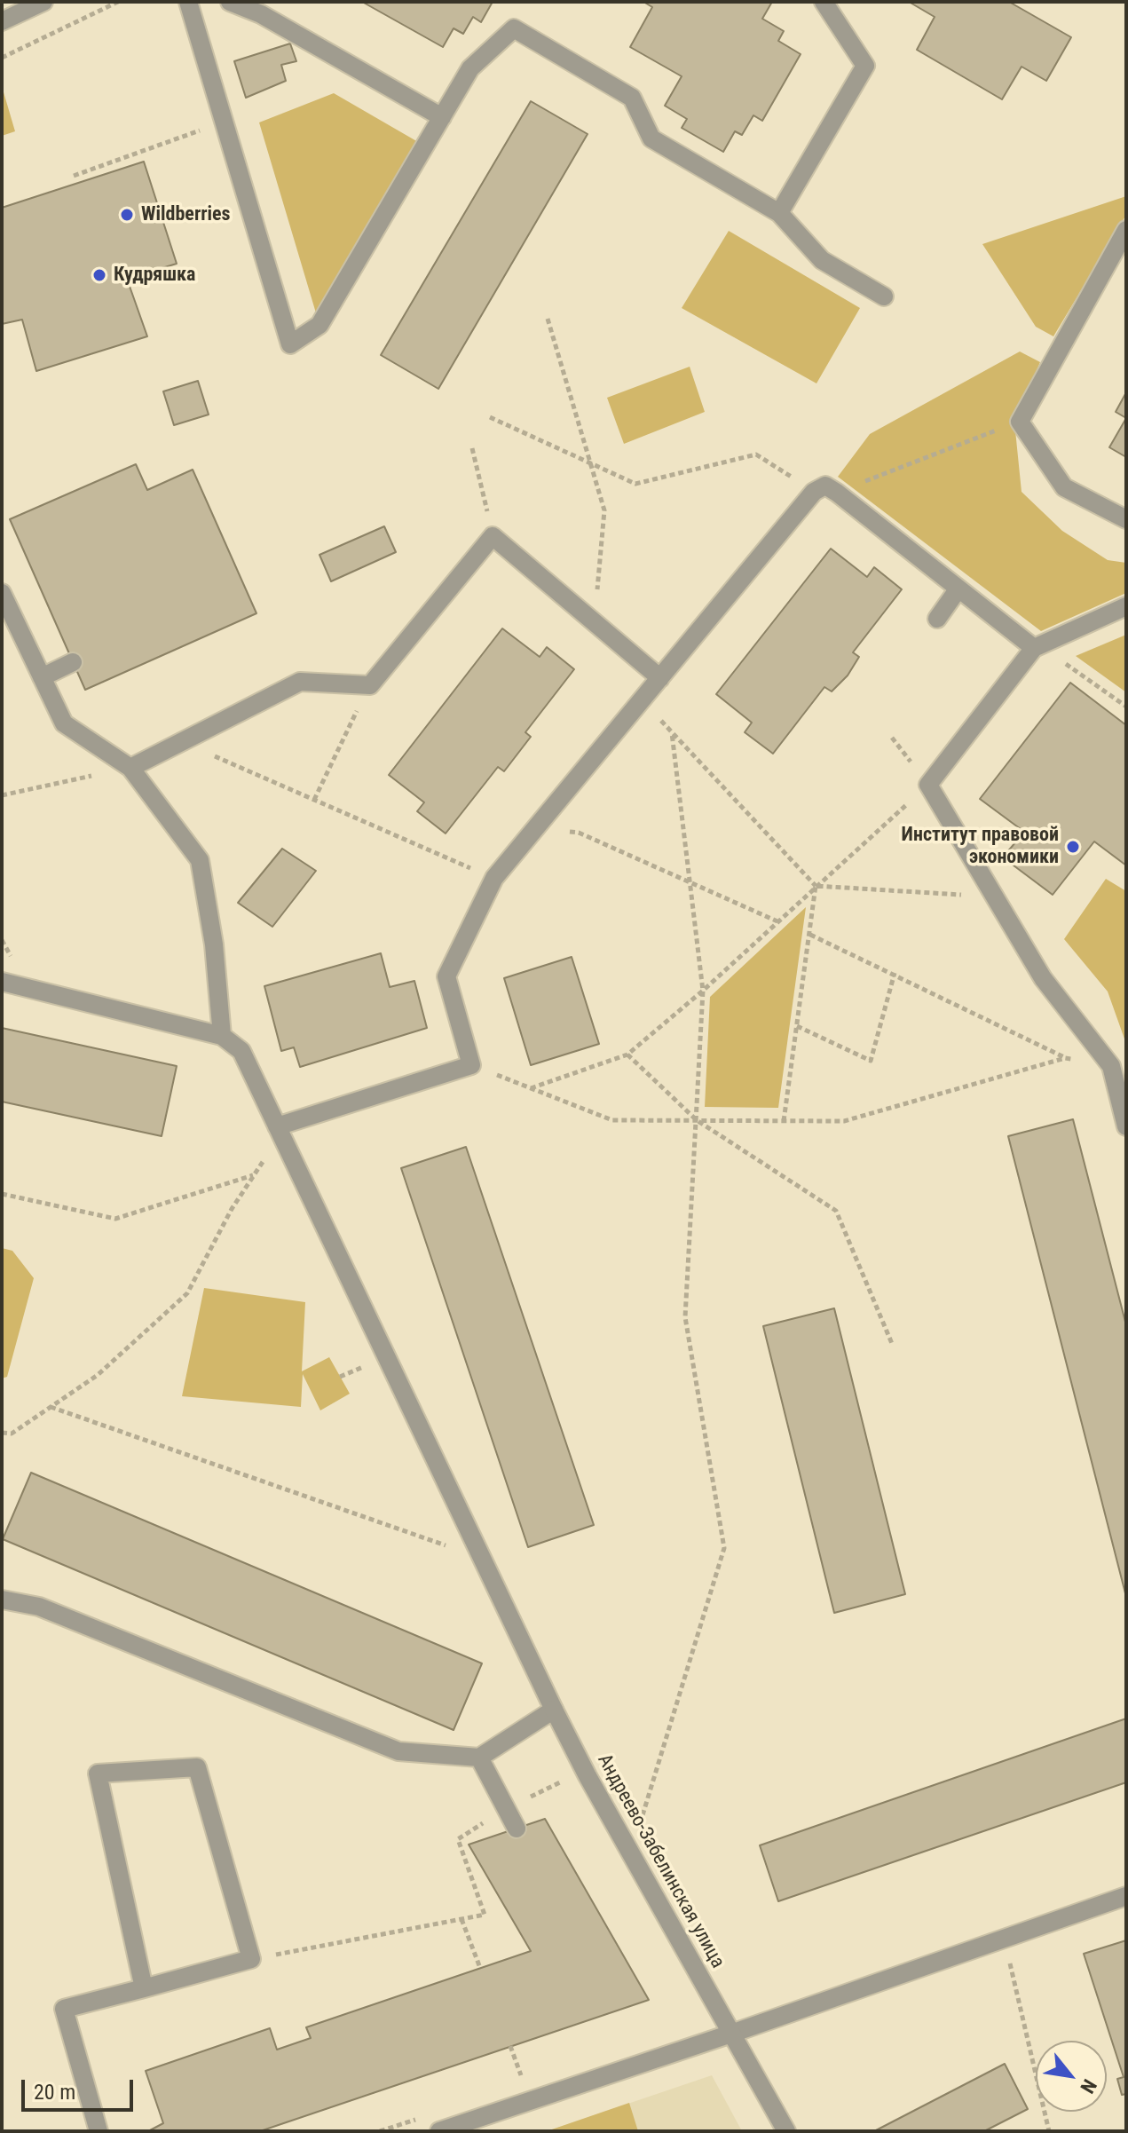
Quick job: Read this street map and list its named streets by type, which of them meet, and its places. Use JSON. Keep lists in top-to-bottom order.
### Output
{
  "streets": {
    "street": ["Андреево-Забелинская улица"]
  },
  "places": ["Wildberries", "Кудряшка", "Институт правовой экономики"],
  "scale_bar": "20 m",
  "north": "bottom right"
}
